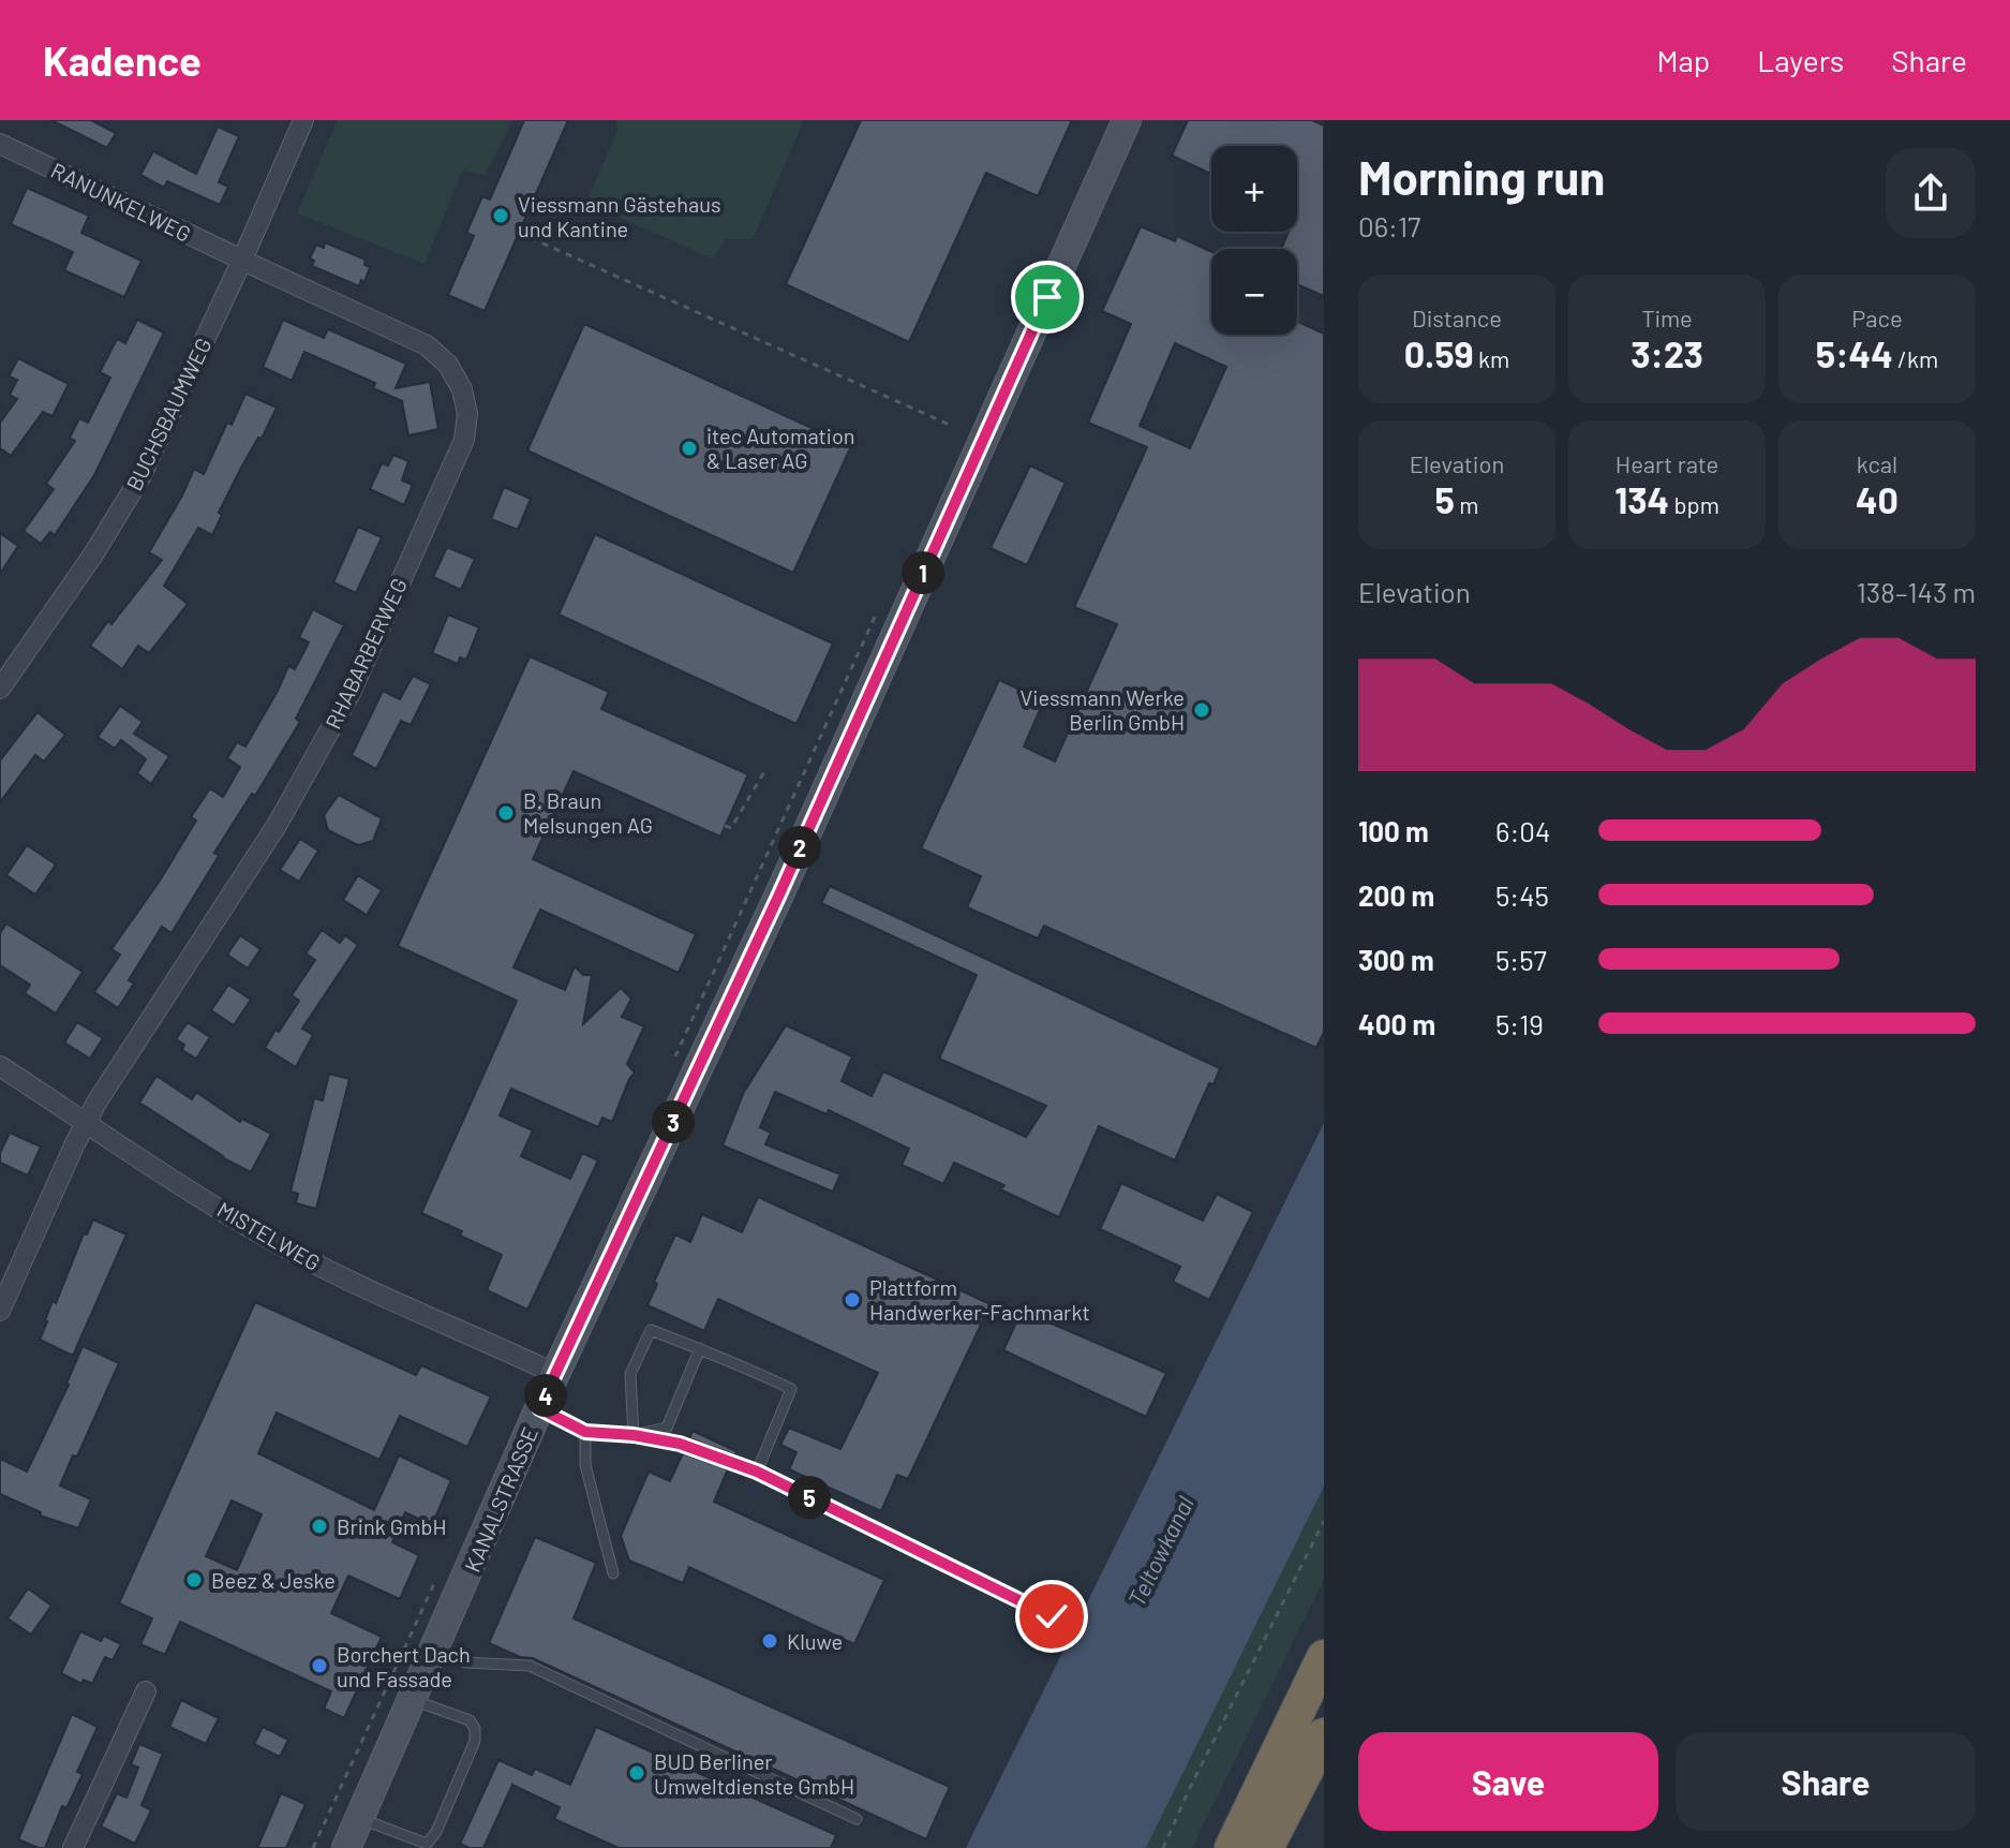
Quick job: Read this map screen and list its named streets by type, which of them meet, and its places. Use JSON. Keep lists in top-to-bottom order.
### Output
{
  "streets": {
    "street": [
      "RANUNKELWEG",
      "BUCHSBAUMWEG",
      "RHABARBERWEG",
      "MISTELWEG",
      "KANALSTRASSE"
    ]
  },
  "crossings": [
    ["RANUNKELWEG", "BUCHSBAUMWEG"],
    ["RANUNKELWEG", "RHABARBERWEG"],
    ["BUCHSBAUMWEG", "RHABARBERWEG"],
    ["RHABARBERWEG", "MISTELWEG"],
    ["MISTELWEG", "KANALSTRASSE"]
  ],
  "water": ["Teltowkanal"],
  "places": [
    "Viessmann Gästehaus und Kantine",
    "itec Automation & Laser AG",
    "Viessmann Werke Berlin GmbH",
    "B. Braun Melsungen AG",
    "Plattform Handwerker-Fachmarkt",
    "Brink GmbH",
    "Beez & Jeske",
    "Kluwe",
    "Borchert Dach und Fassade",
    "BUD Berliner Umweltdienste GmbH"
  ],
  "page": {
    "header": "Kadence",
    "nav": ["Map", "Layers", "Share"],
    "heading": ["Morning run", "06:17"],
    "map_buttons": ["+", "−"],
    "stats": [
      ["Distance", "0.59 km"],
      ["Time", "3:23"],
      ["Pace", "5:44 /km"],
      ["Elevation", "5 m"],
      ["Heart rate", "134 bpm"],
      ["kcal", "40"]
    ],
    "pins": [
      "1",
      "2",
      "3",
      "4",
      "5"
    ],
    "chart": ["Elevation", "138–143 m"],
    "list": [
      {
        "name": "100 m",
        "note": "6:04"
      },
      {
        "name": "200 m",
        "note": "5:45"
      },
      {
        "name": "300 m",
        "note": "5:57"
      },
      {
        "name": "400 m",
        "note": "5:19"
      }
    ],
    "buttons": ["Save", "Share"]
  }
}
